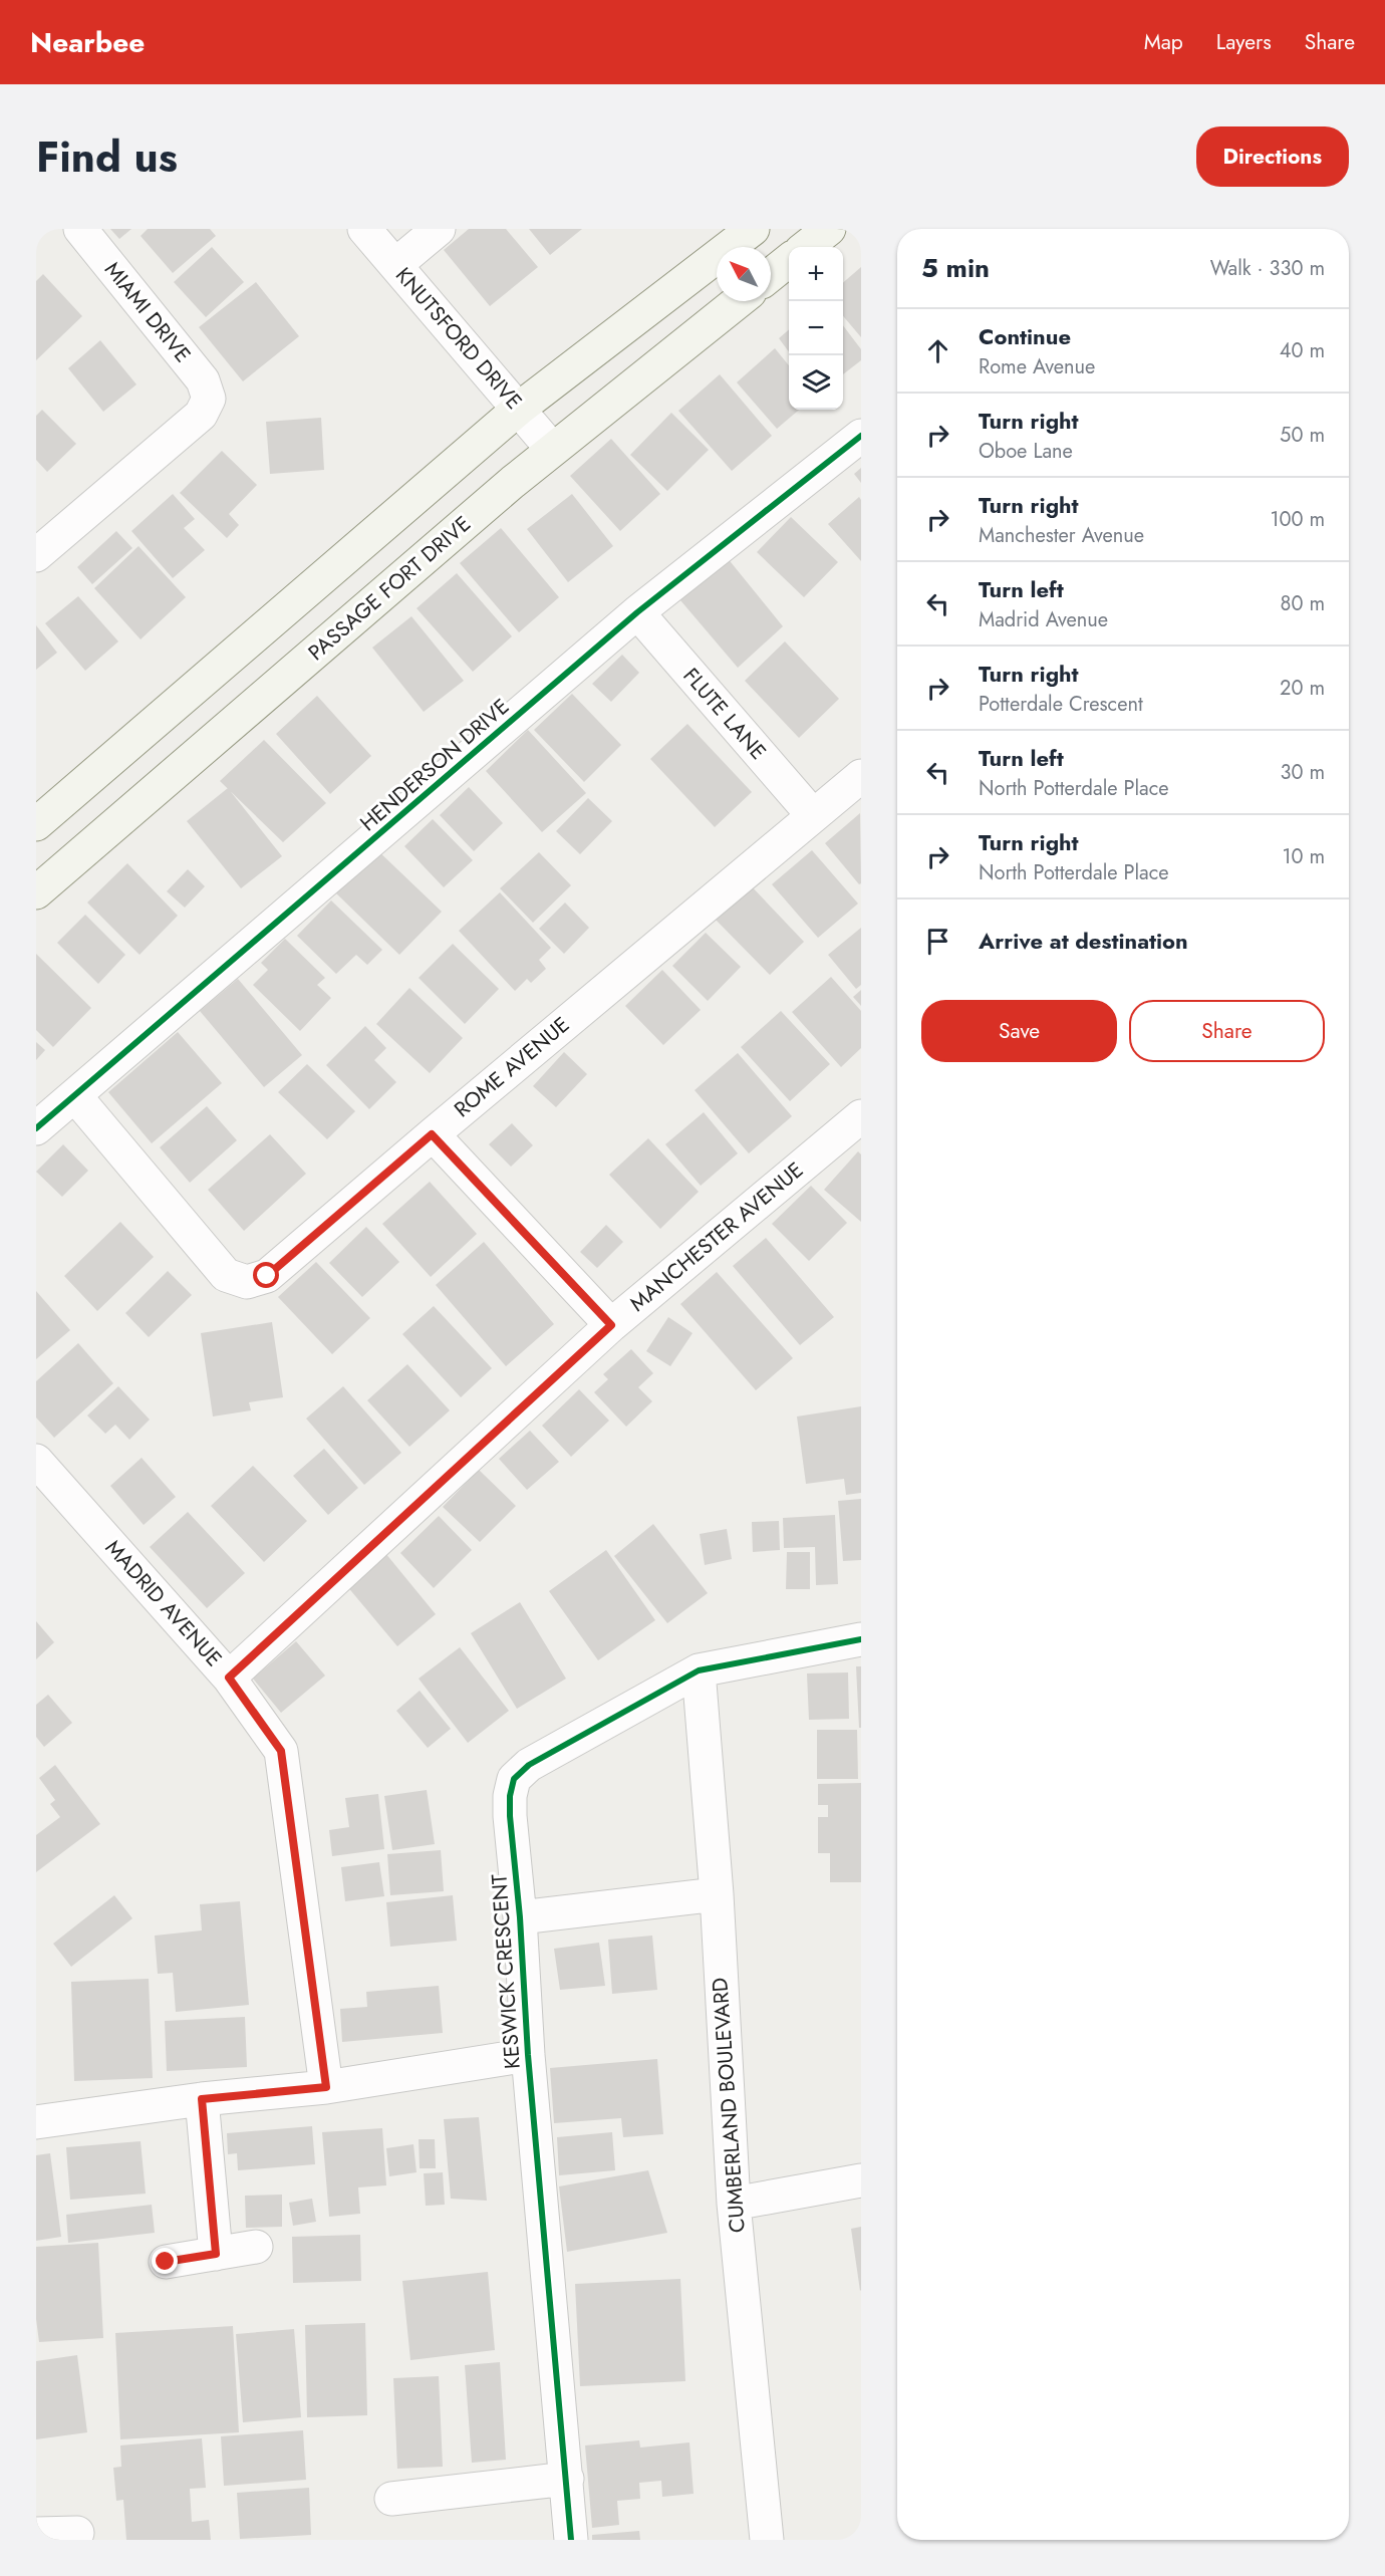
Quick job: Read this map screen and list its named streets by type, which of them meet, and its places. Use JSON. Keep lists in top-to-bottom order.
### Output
{
  "streets": {
    "main road": ["PASSAGE FORT DRIVE"],
    "street": [
      "MIAMI DRIVE",
      "KNUTSFORD DRIVE",
      "FLUTE LANE",
      "HENDERSON DRIVE",
      "ROME AVENUE",
      "MANCHESTER AVENUE",
      "MADRID AVENUE",
      "KESWICK CRESCENT",
      "CUMBERLAND BOULEVARD"
    ]
  },
  "crossings": [
    ["KNUTSFORD DRIVE", "PASSAGE FORT DRIVE"],
    ["FLUTE LANE", "HENDERSON DRIVE"],
    ["FLUTE LANE", "ROME AVENUE"],
    ["HENDERSON DRIVE", "ROME AVENUE"],
    ["MANCHESTER AVENUE", "MADRID AVENUE"],
    ["KESWICK CRESCENT", "CUMBERLAND BOULEVARD"]
  ],
  "north": "top left",
  "page": {
    "header": "Nearbee",
    "nav": ["Map", "Layers", "Share"],
    "title": "Find us",
    "buttons": [
      "Directions",
      ["Save", "Share"]
    ],
    "heading": ["5 min", "Walk · 330 m"],
    "map_buttons": ["+", "−"],
    "list": [
      ["Continue", "Rome Avenue", "40 m"],
      ["Turn right", "Oboe Lane", "50 m"],
      ["Turn right", "Manchester Avenue", "100 m"],
      ["Turn left", "Madrid Avenue", "80 m"],
      ["Turn right", "Potterdale Crescent", "20 m"],
      ["Turn left", "North Potterdale Place", "30 m"],
      ["Turn right", "North Potterdale Place", "10 m"],
      "Arrive at destination"
    ]
  }
}
